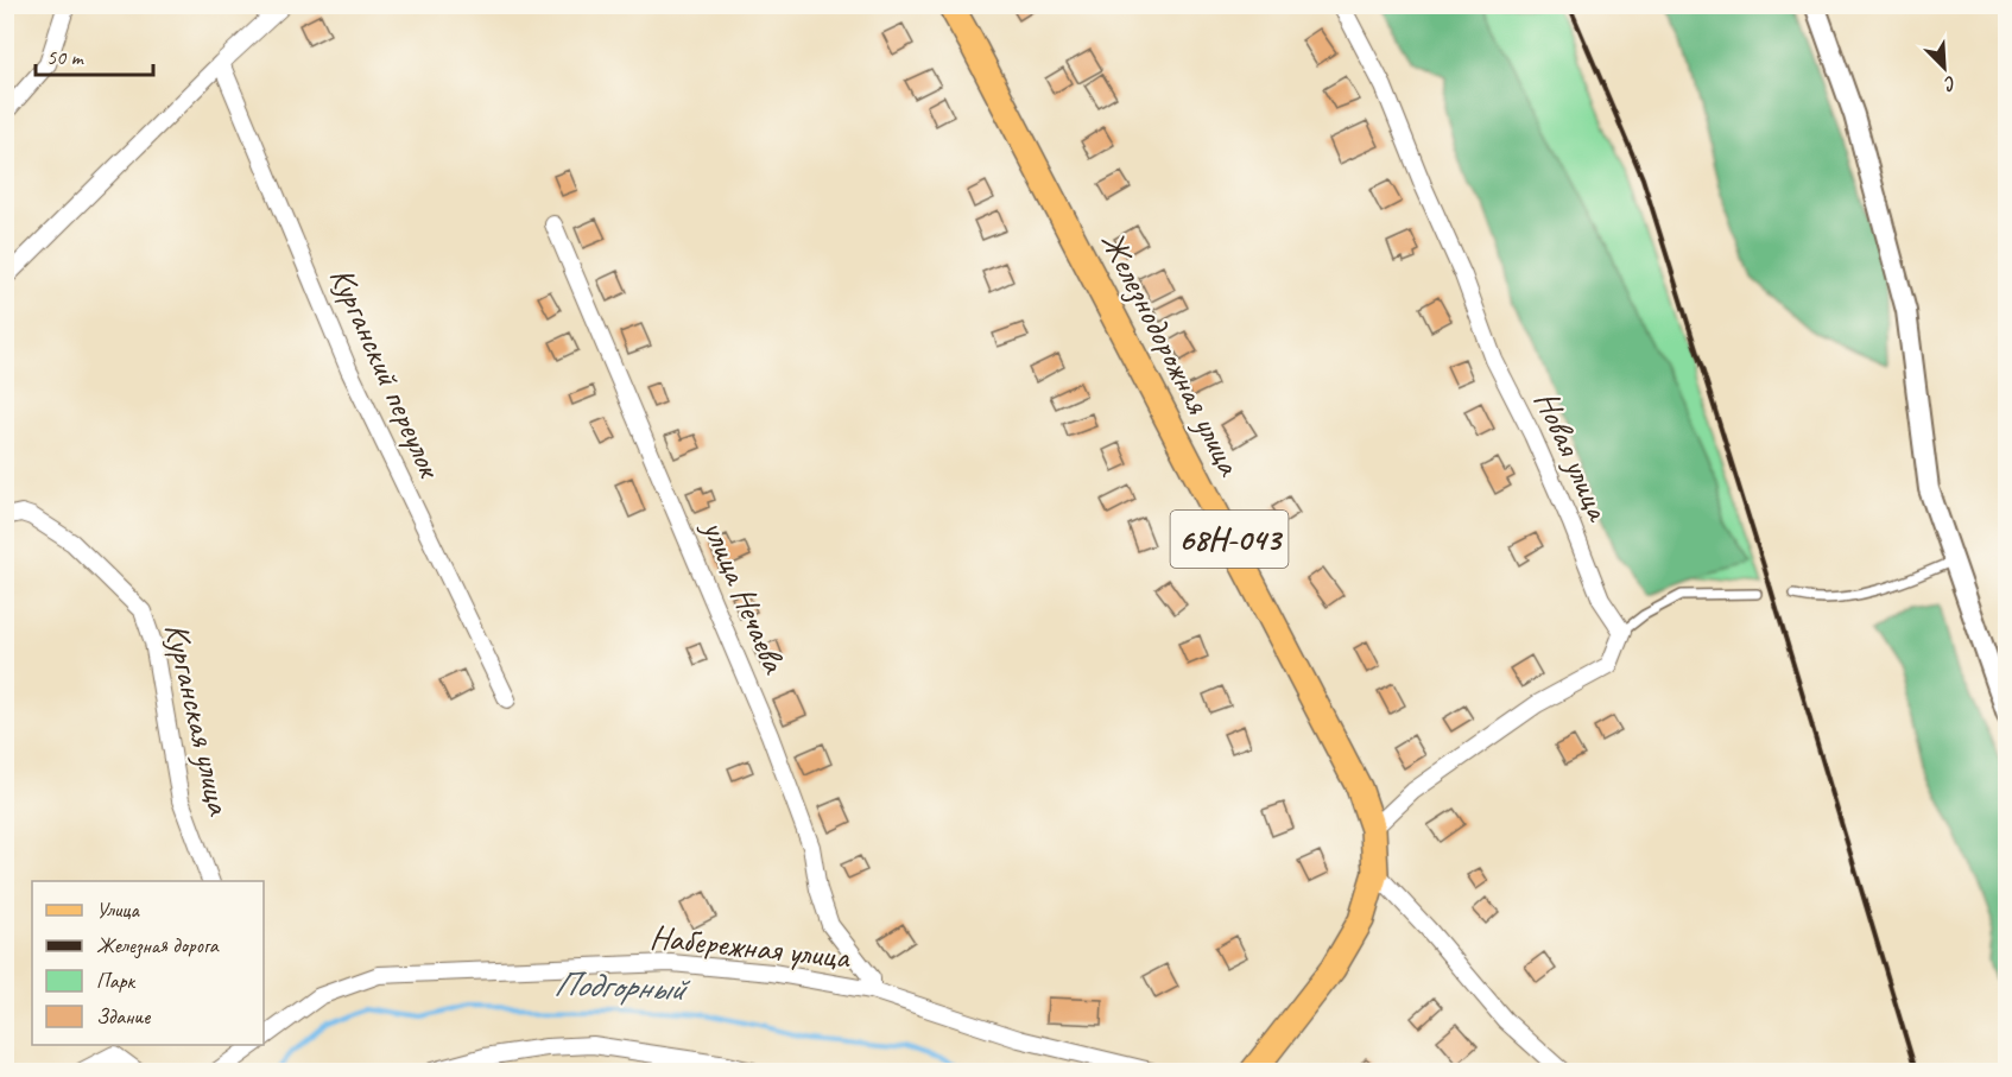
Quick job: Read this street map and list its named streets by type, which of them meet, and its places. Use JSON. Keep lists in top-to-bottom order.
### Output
{
  "streets": {
    "main road": ["Железнодорожная улица", "68Н-043"],
    "street": [
      "Курганский переулок",
      "Новая улица",
      "улица Нечаева",
      "Курганская улица",
      "Набережная улица"
    ]
  },
  "crossings": [
    ["улица Нечаева", "Набережная улица"]
  ],
  "water": ["Подгорный"],
  "legend": [
    "Улица",
    "Железная дорога",
    "Парк",
    "Здание"
  ],
  "scale_bar": "50 m",
  "north": "bottom right"
}
